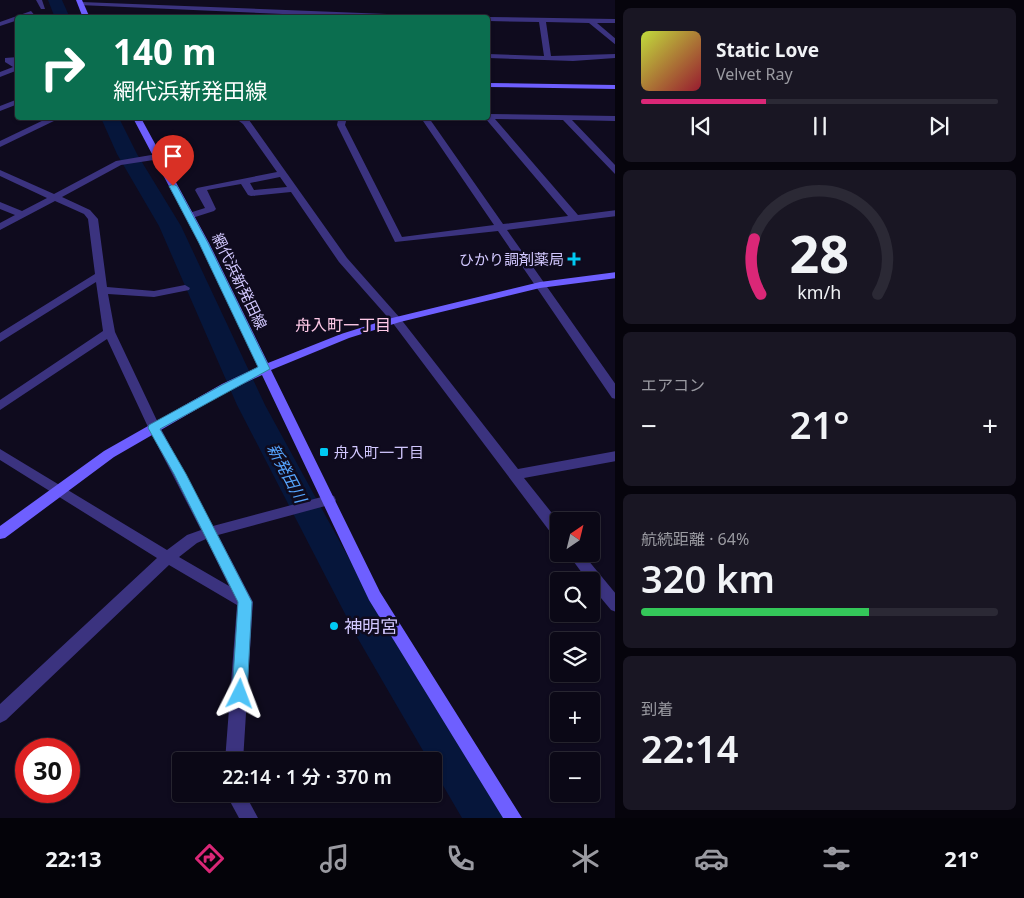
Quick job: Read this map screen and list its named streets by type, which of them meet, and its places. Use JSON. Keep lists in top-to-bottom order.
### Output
{
  "streets": {
    "street": ["網代浜新発田線"]
  },
  "districts": ["舟入町一丁目"],
  "water": ["新発田川"],
  "places": {
    "health": ["ひかり調剤薬局"],
    "transit": ["舟入町一丁目"],
    "other": ["神明宮"]
  },
  "north": "top right",
  "page": {
    "turn": ["140 m", "網代浜新発田線"],
    "song": ["Static Love", "Velvet Ray"],
    "tile": [
      "エアコン",
      ["航続距離 · 64%", "320 km"],
      ["到着", "22:14"]
    ],
    "heat": ["−", "21°", "+"],
    "map_buttons": ["+", "−"],
    "limit": "30",
    "trip": "22:14 · 1 分 · 370 m",
    "tabs": ["22:13", "21°"],
    "gauge": ["28", "km/h"]
  }
}
